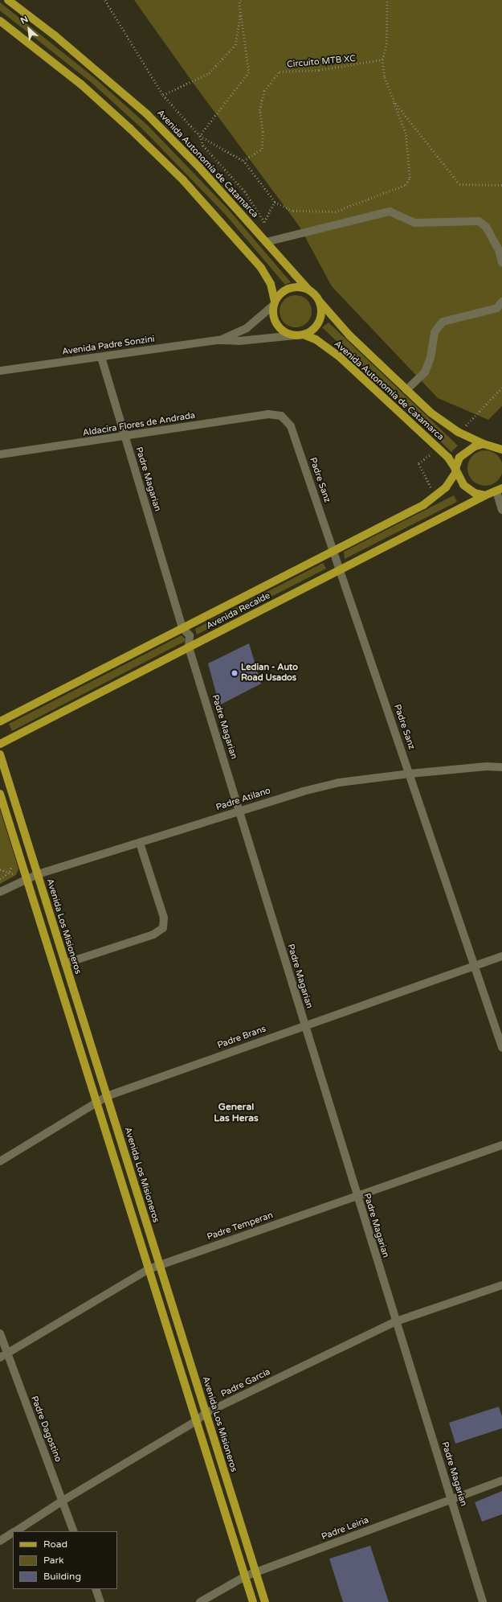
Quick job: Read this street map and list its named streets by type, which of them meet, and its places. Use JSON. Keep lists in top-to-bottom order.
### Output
{
  "streets": {
    "main road": ["Avenida Autonomía de Catamarca", "Avenida Recalde", "Avenida Los Misioneros"],
    "street": [
      "Avenida Padre Sonzini",
      "Aldacira Flores de Andrada",
      "Padre Magarian",
      "Padre Sanz",
      "Padre Atilano",
      "Padre Brans",
      "Padre Temperan",
      "Padre García",
      "Padre Dagostino",
      "Padre Leiria"
    ],
    "path": ["Circuito MTB XC"]
  },
  "crossings": [
    ["Avenida Autonomía de Catamarca", "Avenida Padre Sonzini"],
    ["Avenida Autonomía de Catamarca", "Avenida Recalde"],
    ["Avenida Padre Sonzini", "Padre Magarian"],
    ["Aldacira Flores de Andrada", "Padre Magarian"],
    ["Aldacira Flores de Andrada", "Padre Sanz"],
    ["Padre Magarian", "Avenida Recalde"],
    ["Padre Magarian", "Padre Atilano"],
    ["Padre Magarian", "Padre Brans"],
    ["Padre Magarian", "Padre Temperan"],
    ["Padre Magarian", "Padre García"],
    ["Padre Magarian", "Padre Leiria"],
    ["Padre Sanz", "Avenida Recalde"],
    ["Padre Sanz", "Padre Atilano"],
    ["Padre Sanz", "Padre Brans"],
    ["Padre Atilano", "Avenida Los Misioneros"],
    ["Avenida Los Misioneros", "Padre Brans"],
    ["Avenida Los Misioneros", "Padre Temperan"],
    ["Avenida Los Misioneros", "Padre García"],
    ["Avenida Los Misioneros", "Padre Leiria"],
    ["Padre Temperan", "Padre Dagostino"],
    ["Padre García", "Padre Dagostino"]
  ],
  "districts": ["General Las Heras"],
  "places": ["Ledian - Auto Road Usados"],
  "legend": ["Road", "Park", "Building"],
  "north": "top left"
}
